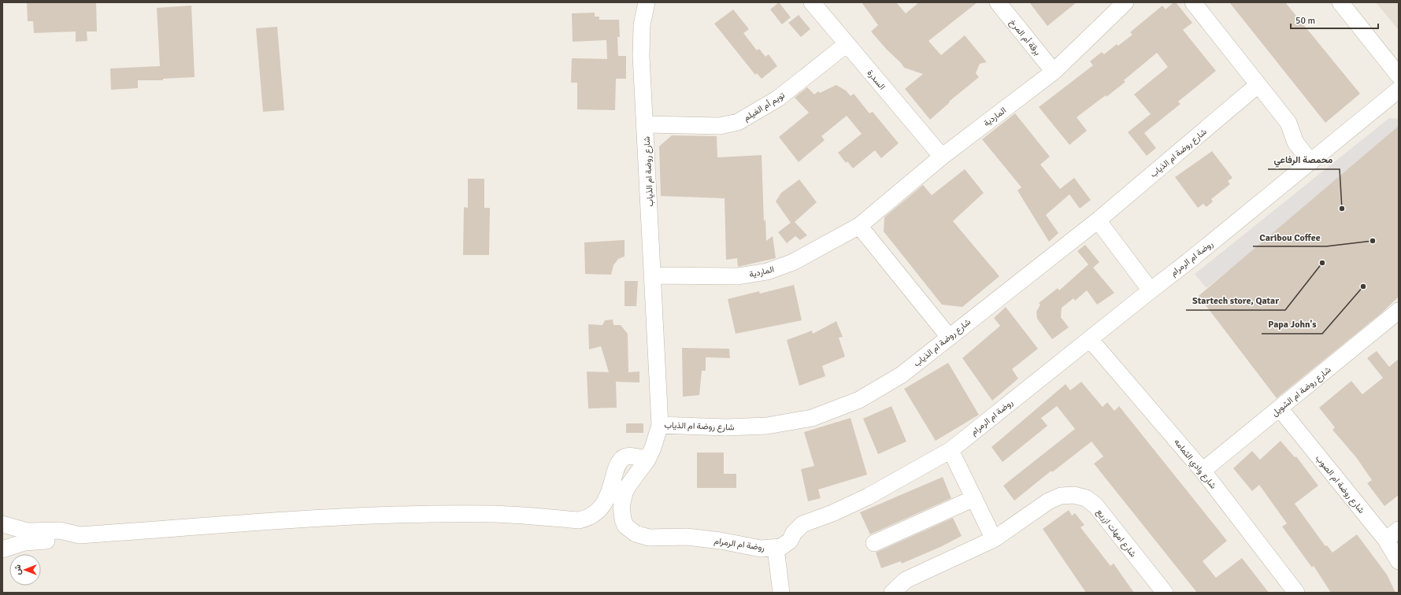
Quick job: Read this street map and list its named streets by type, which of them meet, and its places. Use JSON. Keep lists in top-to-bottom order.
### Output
{
  "streets": {
    "street": [
      "برقة أم المرخ",
      "السدرة",
      "تويم أم الغيلم",
      "الماردية",
      "شارع روضة ام الذياب",
      "روضة ام الرمرام",
      "شارع روضة ام الشويل",
      "شارع وادي الثمامه",
      "شارع روضة ام الصوب",
      "شارع امهات ازريع"
    ]
  },
  "crossings": [
    ["برقة أم المرخ", "الماردية"],
    ["السدرة", "تويم أم الغيلم"],
    ["السدرة", "الماردية"],
    ["تويم أم الغيلم", "شارع روضة ام الذياب"],
    ["الماردية", "شارع روضة ام الذياب"],
    ["شارع روضة ام الذياب", "روضة ام الرمرام"],
    ["روضة ام الرمرام", "شارع وادي الثمامه"],
    ["شارع روضة ام الشويل", "شارع وادي الثمامه"],
    ["شارع روضة ام الشويل", "شارع روضة ام الصوب"]
  ],
  "places": [
    "محمصة الرفاعي",
    "Caribou Coffee",
    "Startech store, Qatar",
    "Papa John's"
  ],
  "scale_bar": "50 m",
  "north": "left"
}
